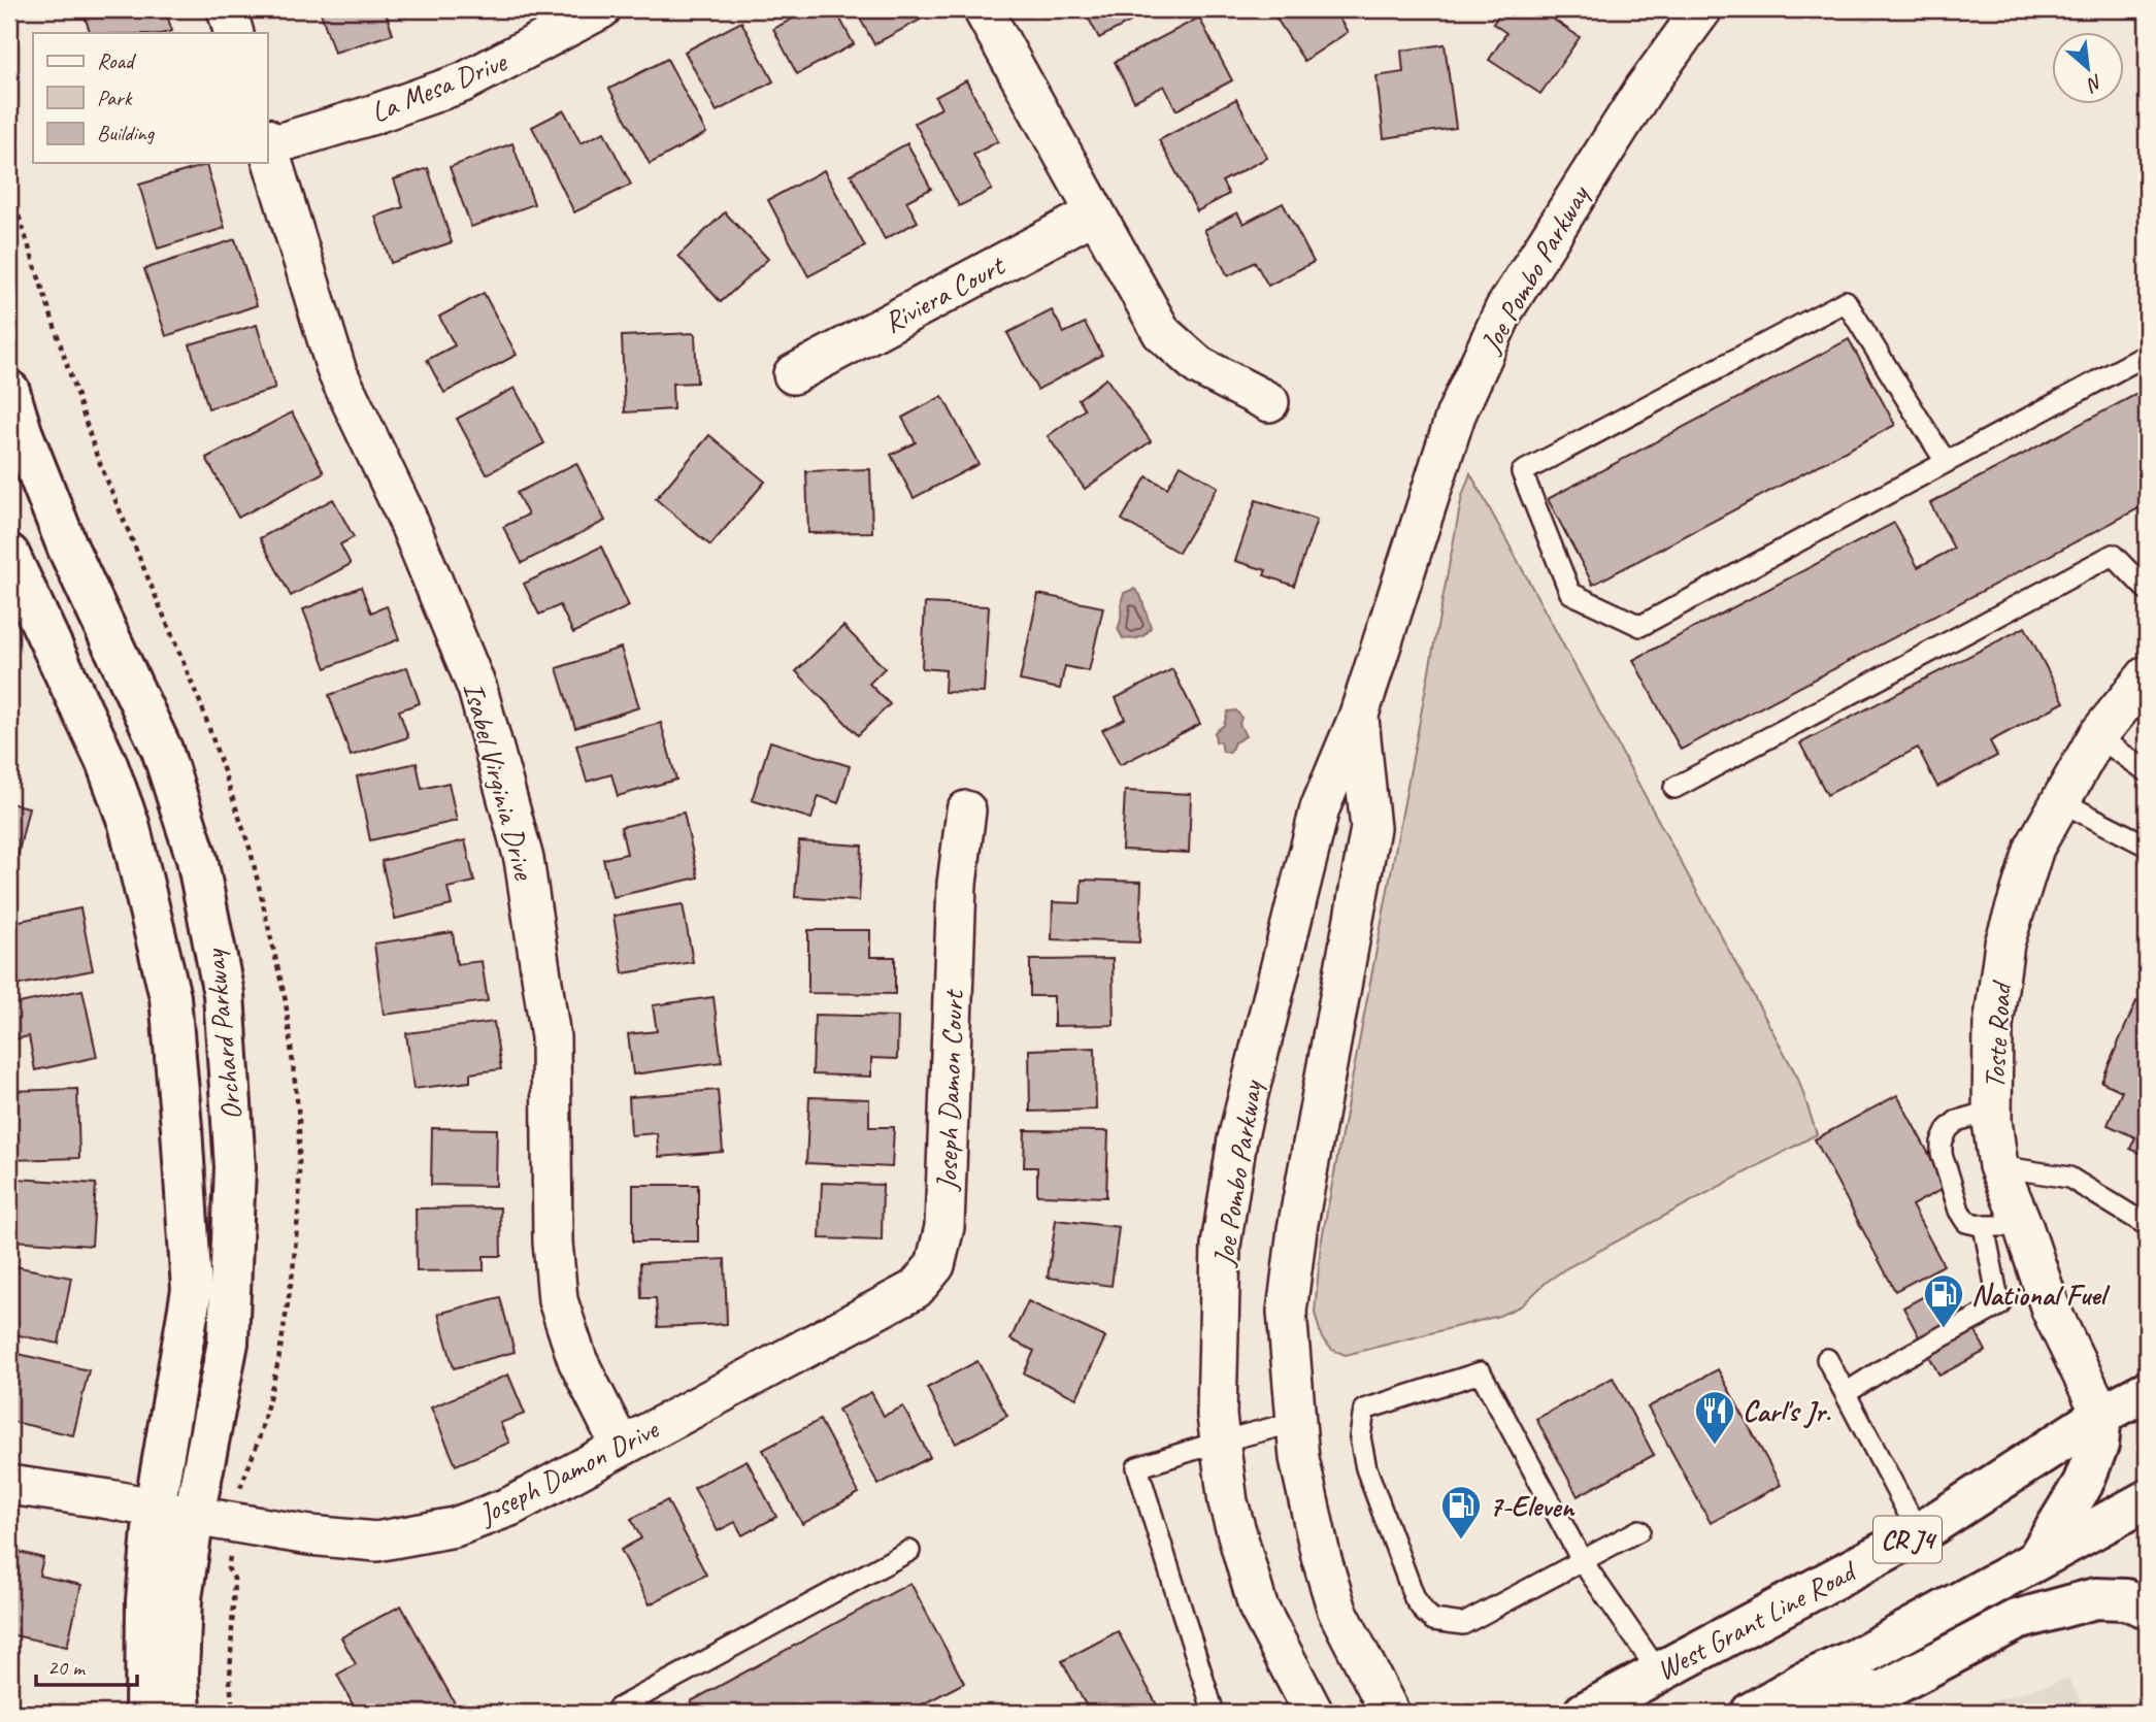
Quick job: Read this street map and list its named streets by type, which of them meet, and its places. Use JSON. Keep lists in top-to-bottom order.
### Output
{
  "streets": {
    "main road": ["Orchard Parkway", "CR J4", "West Grant Line Road"],
    "street": [
      "La Mesa Drive",
      "Joe Pombo Parkway",
      "Riviera Court",
      "Isabel Virginia Drive",
      "Toste Road",
      "Joseph Damon Court",
      "Joseph Damon Drive"
    ]
  },
  "crossings": [
    ["La Mesa Drive", "Isabel Virginia Drive"],
    ["Isabel Virginia Drive", "Joseph Damon Drive"],
    ["Orchard Parkway", "Joseph Damon Drive"],
    ["Toste Road", "West Grant Line Road"],
    ["Joseph Damon Court", "Joseph Damon Drive"]
  ],
  "places": {
    "fuel station": ["National Fuel", "7-Eleven"],
    "restaurant": ["Carl's Jr."]
  },
  "legend": ["Road", "Park", "Building"],
  "scale_bar": "20 m",
  "north": "bottom right"
}
